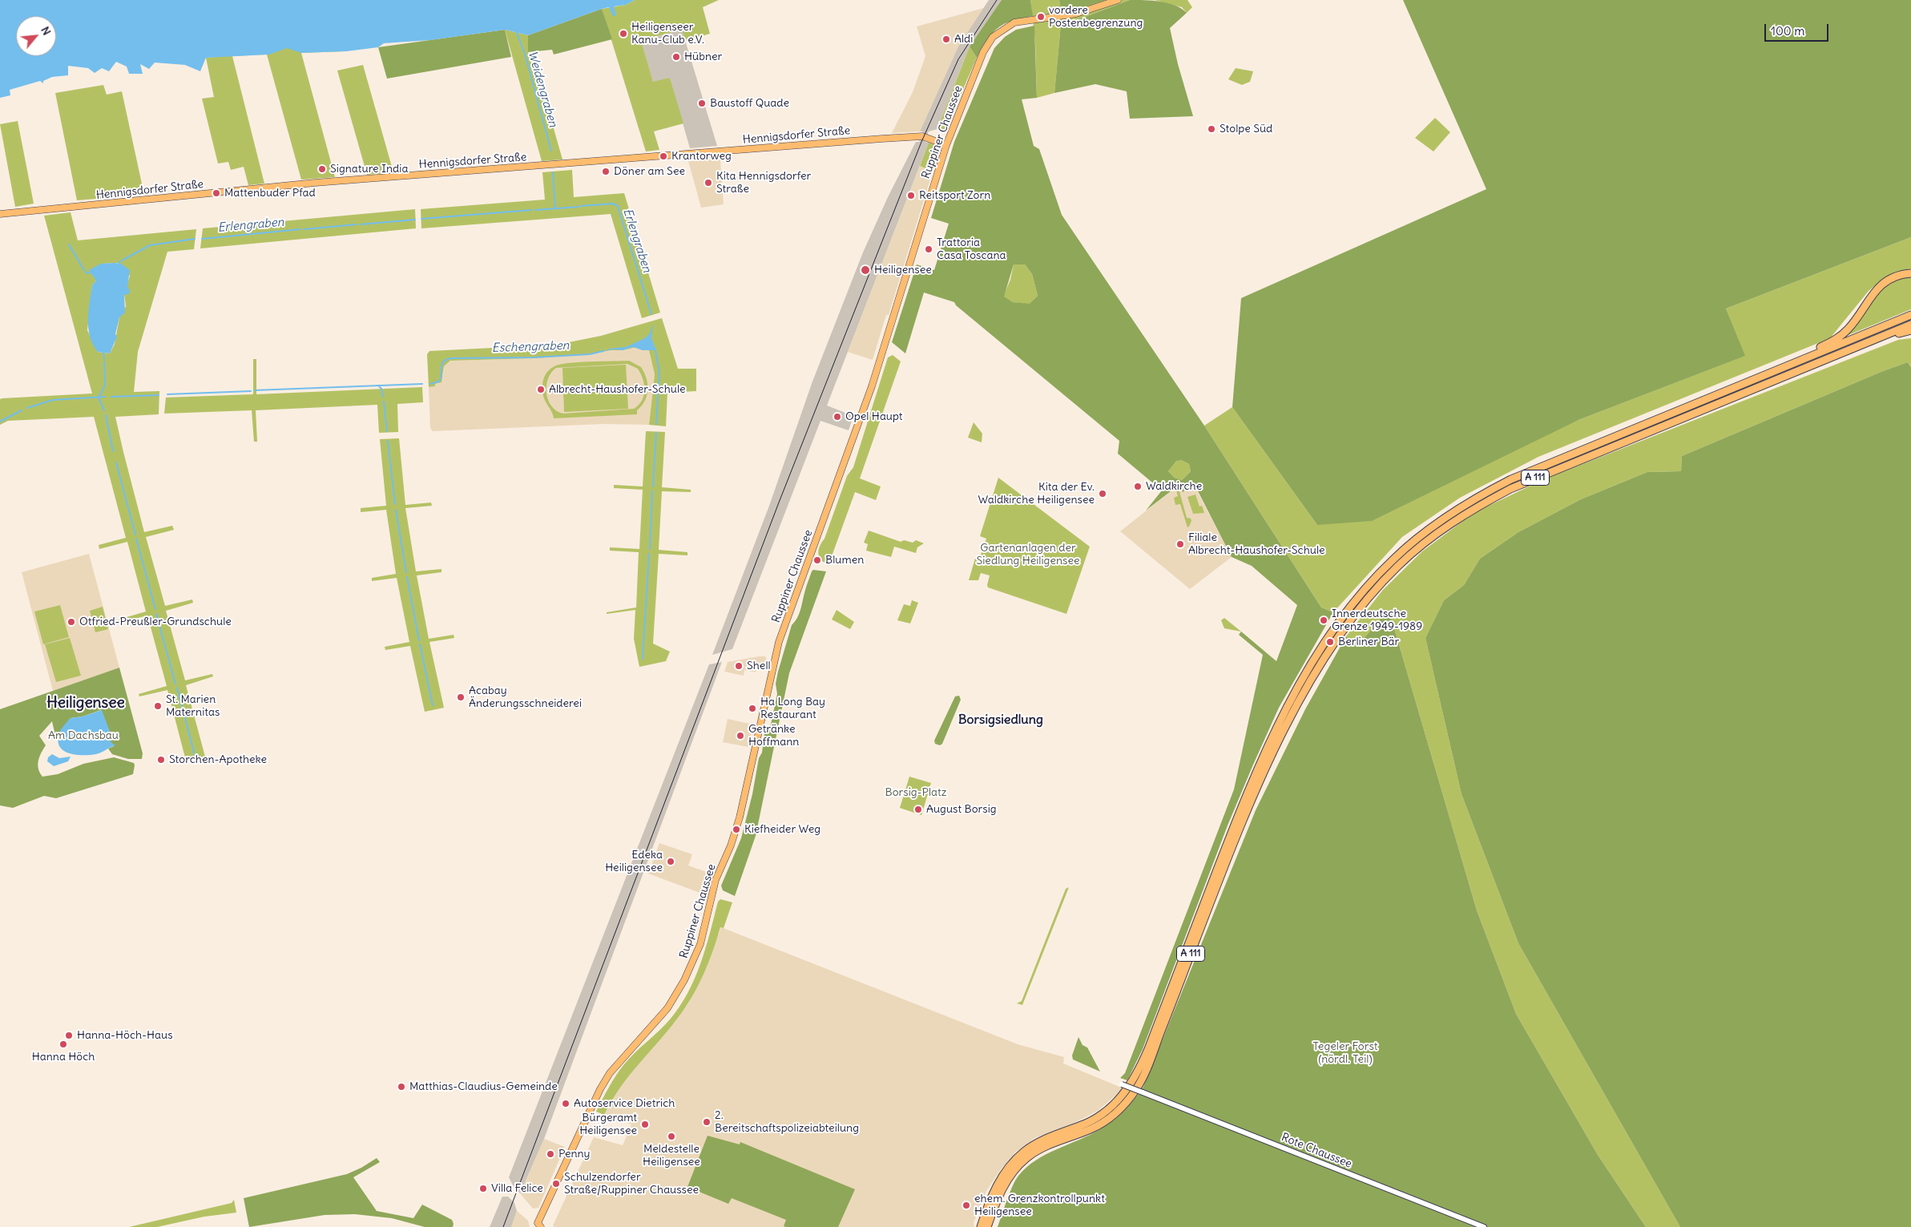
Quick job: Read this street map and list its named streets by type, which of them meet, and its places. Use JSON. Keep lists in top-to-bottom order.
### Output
{
  "streets": {
    "highway": ["A 111"],
    "main road": ["Ruppiner Chaussee", "Hennigsdorfer Straße"],
    "street": ["Rote Chaussee"]
  },
  "crossings": [
    ["Ruppiner Chaussee", "Hennigsdorfer Straße"]
  ],
  "districts": ["Heiligensee", "Borsigsiedlung"],
  "water": ["Weidengraben", "Erlengraben", "Eschengraben"],
  "parks": [
    "Gartenanlagen der Siedlung Heiligensee",
    "Am Dachsbau",
    "Borsig-Platz",
    "Tegeler Forst (nördl. Teil)"
  ],
  "places": [
    "vordere Postenbegrenzung",
    "Heiligenseer Kanu-Club e.V.",
    "Aldi",
    "Hübner",
    "Baustoff Quade",
    "Stolpe Süd",
    "Krantorweg",
    "Signature India",
    "Döner am See",
    "Kita Hennigsdorfer Straße",
    "Mattenbuder Pfad",
    "Reitsport Zorn",
    "Trattoria Casa Toscana",
    "Heiligensee",
    "Albrecht-Haushofer-Schule",
    "Opel Haupt",
    "Waldkirche",
    "Kita der Ev. Waldkirche Heiligensee",
    "Filiale Albrecht-Haushofer-Schule",
    "Blumen",
    "Innerdeutsche Grenze 1949-1989",
    "Otfried-Preußler-Grundschule",
    "Berliner Bär",
    "Shell",
    "Acabay Änderungsschneiderei",
    "St. Marien Maternitas",
    "Ha Long Bay Restaurant",
    "Getränke Hoffmann",
    "Storchen-Apotheke",
    "August Borsig",
    "Kiefheider Weg",
    "Edeka Heiligensee",
    "Hanna-Höch-Haus",
    "Hanna Höch",
    "Matthias-Claudius-Gemeinde",
    "Autoservice Dietrich",
    "2. Bereitschaftspolizeiabteilung",
    "Bürgeramt Heiligensee",
    "Meldestelle Heiligensee",
    "Penny",
    "Schulzendorfer Straße/Ruppiner Chaussee",
    "Villa Felice",
    "ehem. Grenzkontrollpunkt Heiligensee"
  ],
  "scale_bar": "100 m",
  "north": "top right"
}
